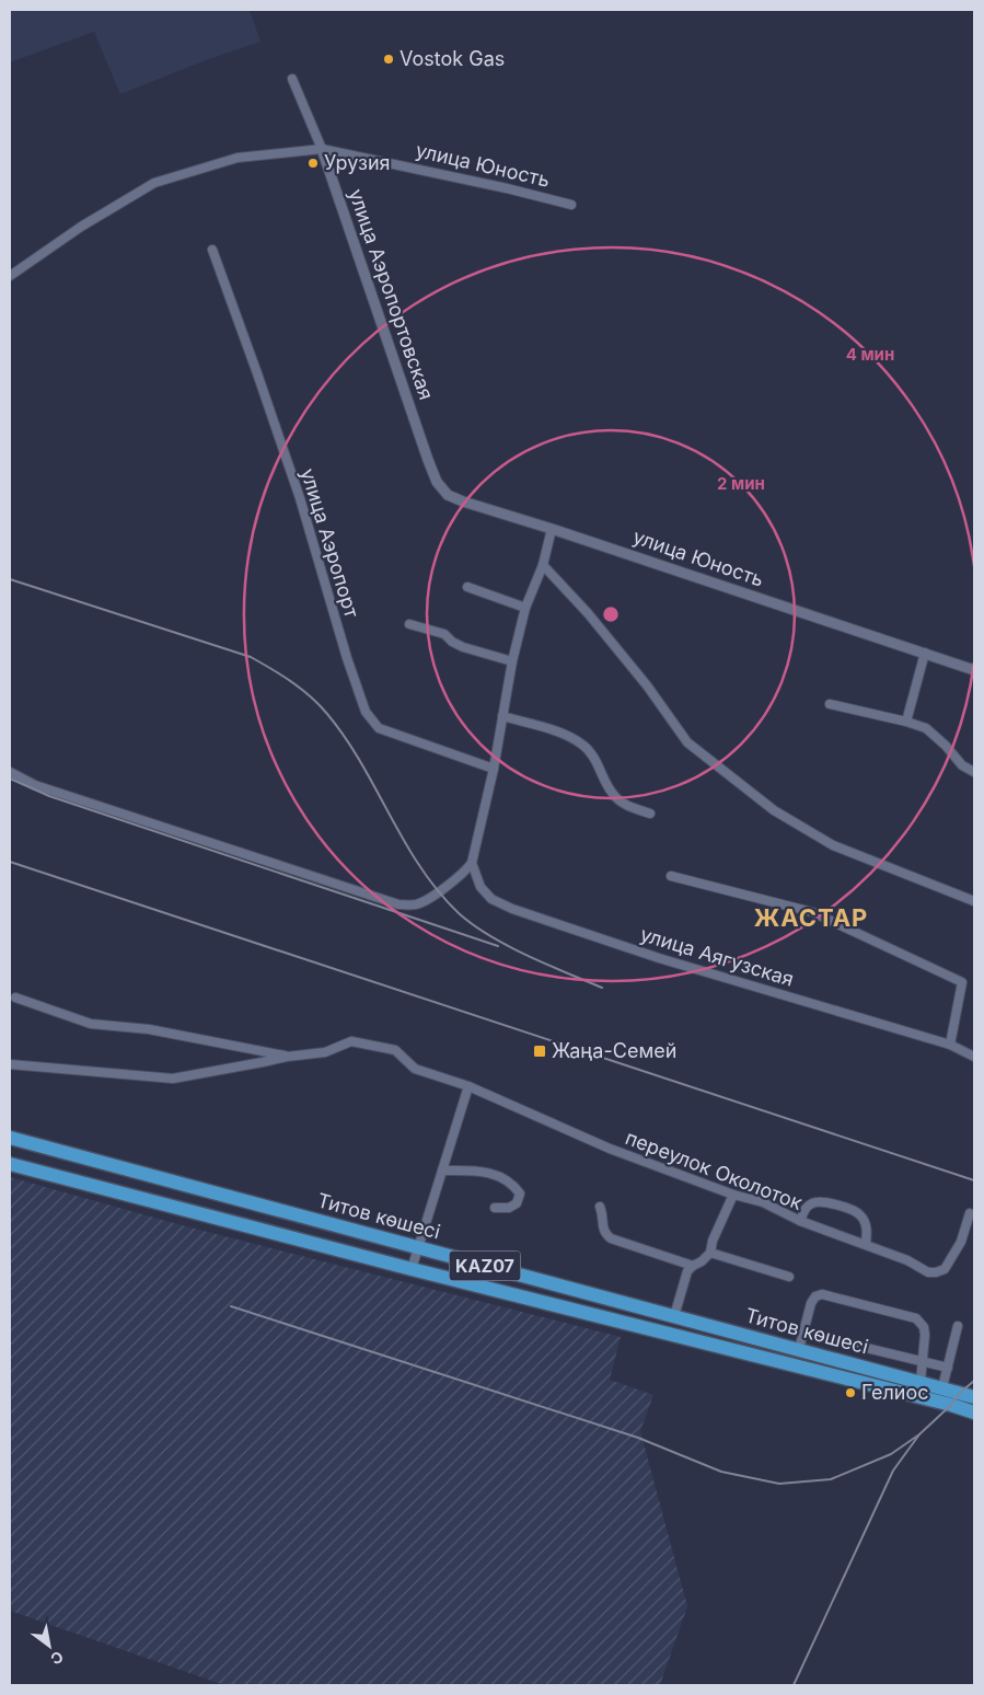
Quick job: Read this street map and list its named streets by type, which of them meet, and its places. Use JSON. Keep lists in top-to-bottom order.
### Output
{
  "streets": {
    "highway": ["Титов көшесі", "KAZ07"],
    "street": [
      "улица Юность",
      "улица Аэропортовская",
      "улица Аэропорт",
      "улица Аягузская",
      "переулок Околоток"
    ]
  },
  "crossings": [
    ["улица Юность", "улица Аэропортовская"]
  ],
  "districts": ["ЖАСТАР"],
  "places": {
    "other": ["Vostok Gas", "Урузия", "Гелиос"],
    "transit": ["Жаңа-Семей"]
  },
  "north": "bottom right",
  "rings": ["4 мин", "2 мин"]
}
